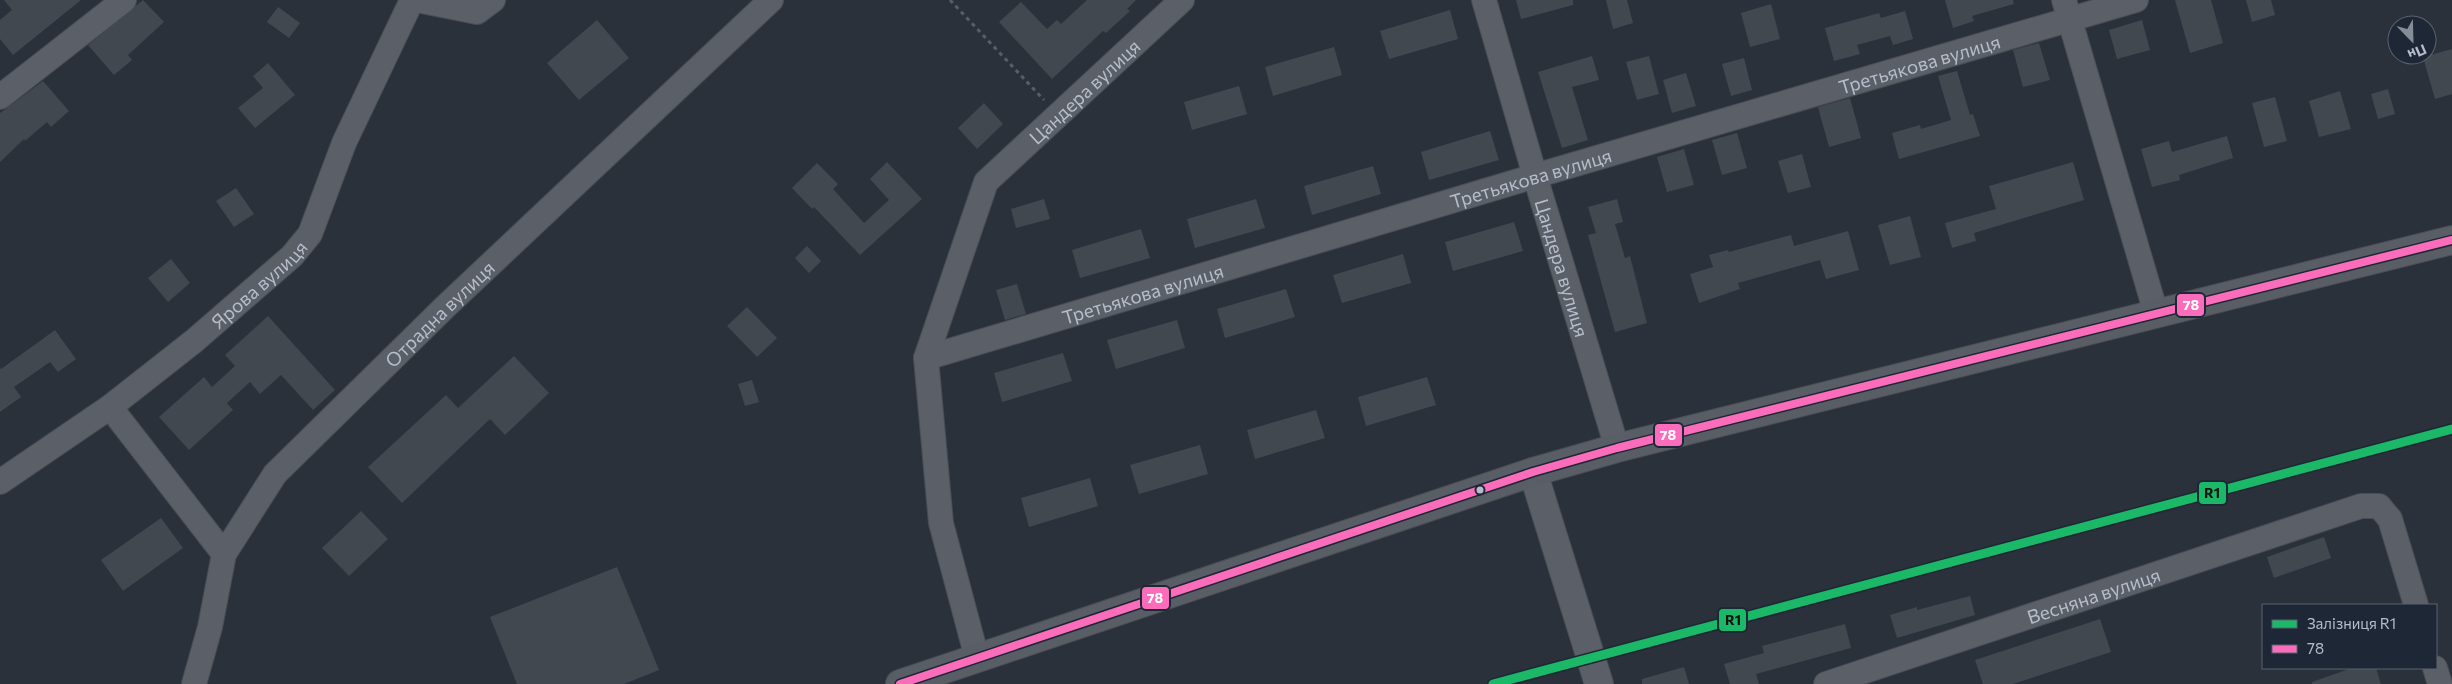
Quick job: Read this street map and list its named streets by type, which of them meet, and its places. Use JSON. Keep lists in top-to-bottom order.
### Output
{
  "streets": {
    "street": [
      "Третьякова вулиця",
      "Цандера вулиця",
      "Ярова вулиця",
      "Отрадна вулиця",
      "Весняна вулиця"
    ]
  },
  "crossings": [
    ["Третьякова вулиця", "Цандера вулиця"]
  ],
  "lines": ["transit line 78", "rail line R1"],
  "legend": ["Залізниця R1", "78"],
  "north": "bottom right"
}
